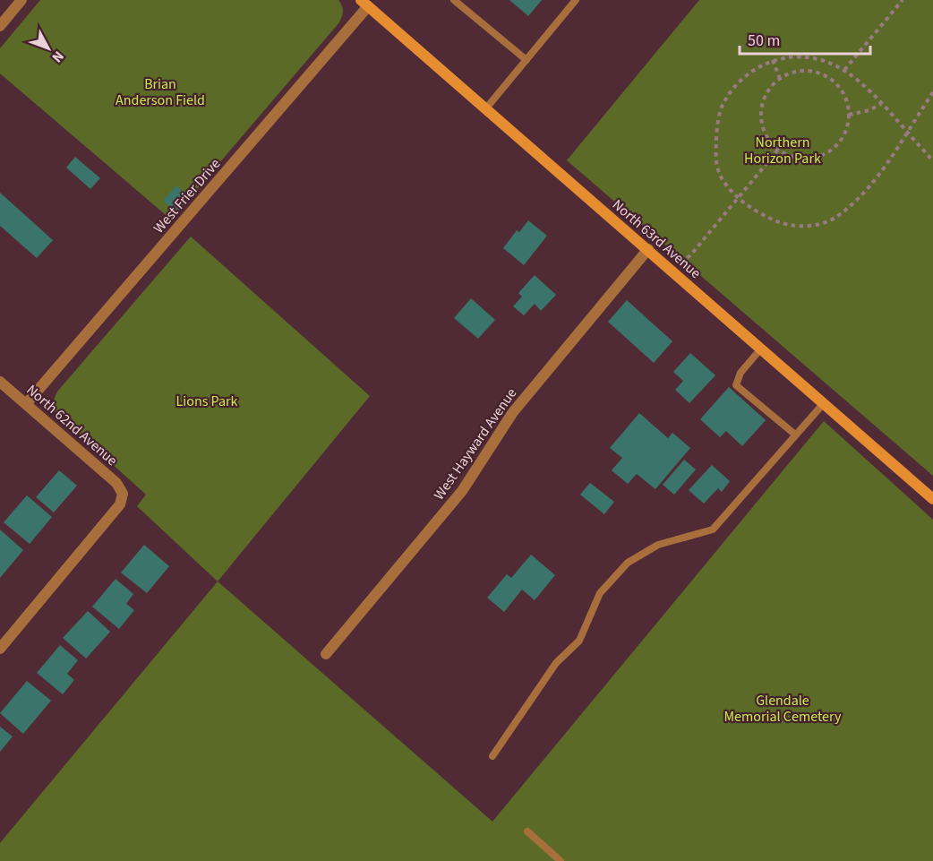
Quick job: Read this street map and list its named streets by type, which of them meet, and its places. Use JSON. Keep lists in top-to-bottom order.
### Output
{
  "streets": {
    "street": [
      "West Frier Drive",
      "North 63rd Avenue",
      "North 62nd Avenue",
      "West Hayward Avenue"
    ]
  },
  "crossings": [
    ["West Frier Drive", "North 63rd Avenue"],
    ["West Frier Drive", "North 62nd Avenue"],
    ["North 63rd Avenue", "West Hayward Avenue"]
  ],
  "parks": [
    "Brian Anderson Field",
    "Northern Horizon Park",
    "Lions Park",
    "Glendale Memorial Cemetery"
  ],
  "scale_bar": "50 m",
  "north": "bottom right"
}
